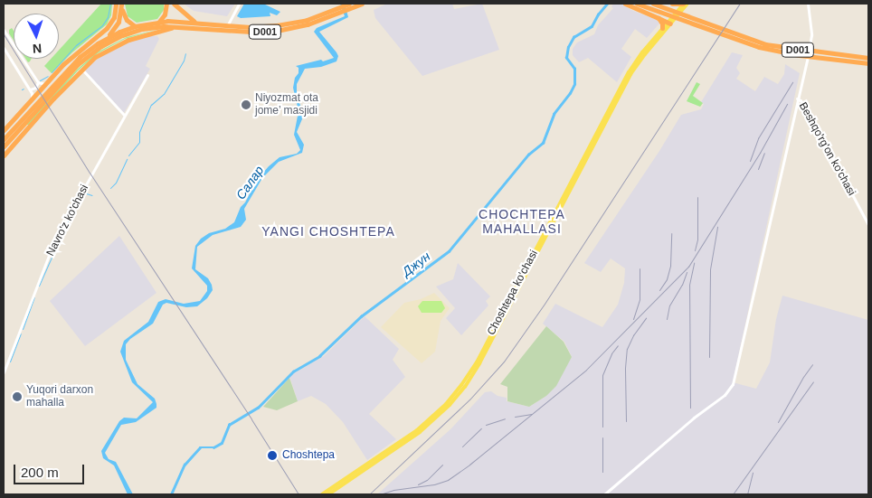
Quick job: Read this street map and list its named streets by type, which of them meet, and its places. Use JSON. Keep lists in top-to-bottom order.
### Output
{
  "streets": {
    "highway": ["D001"],
    "main road": ["Choshtepa ko'chasi"],
    "street": ["Beshqo'rg'on ko'chasi", "Navro'z ko'chasi"]
  },
  "districts": ["CHOCHTEPA MAHALLASI", "YANGI CHOSHTEPA"],
  "water": ["Салар", "Джун"],
  "places": ["Niyozmat ota jome’ masjidi", "Yuqori darxon mahalla", "Choshtepa"],
  "scale_bar": "200 m",
  "north": "bottom"
}
